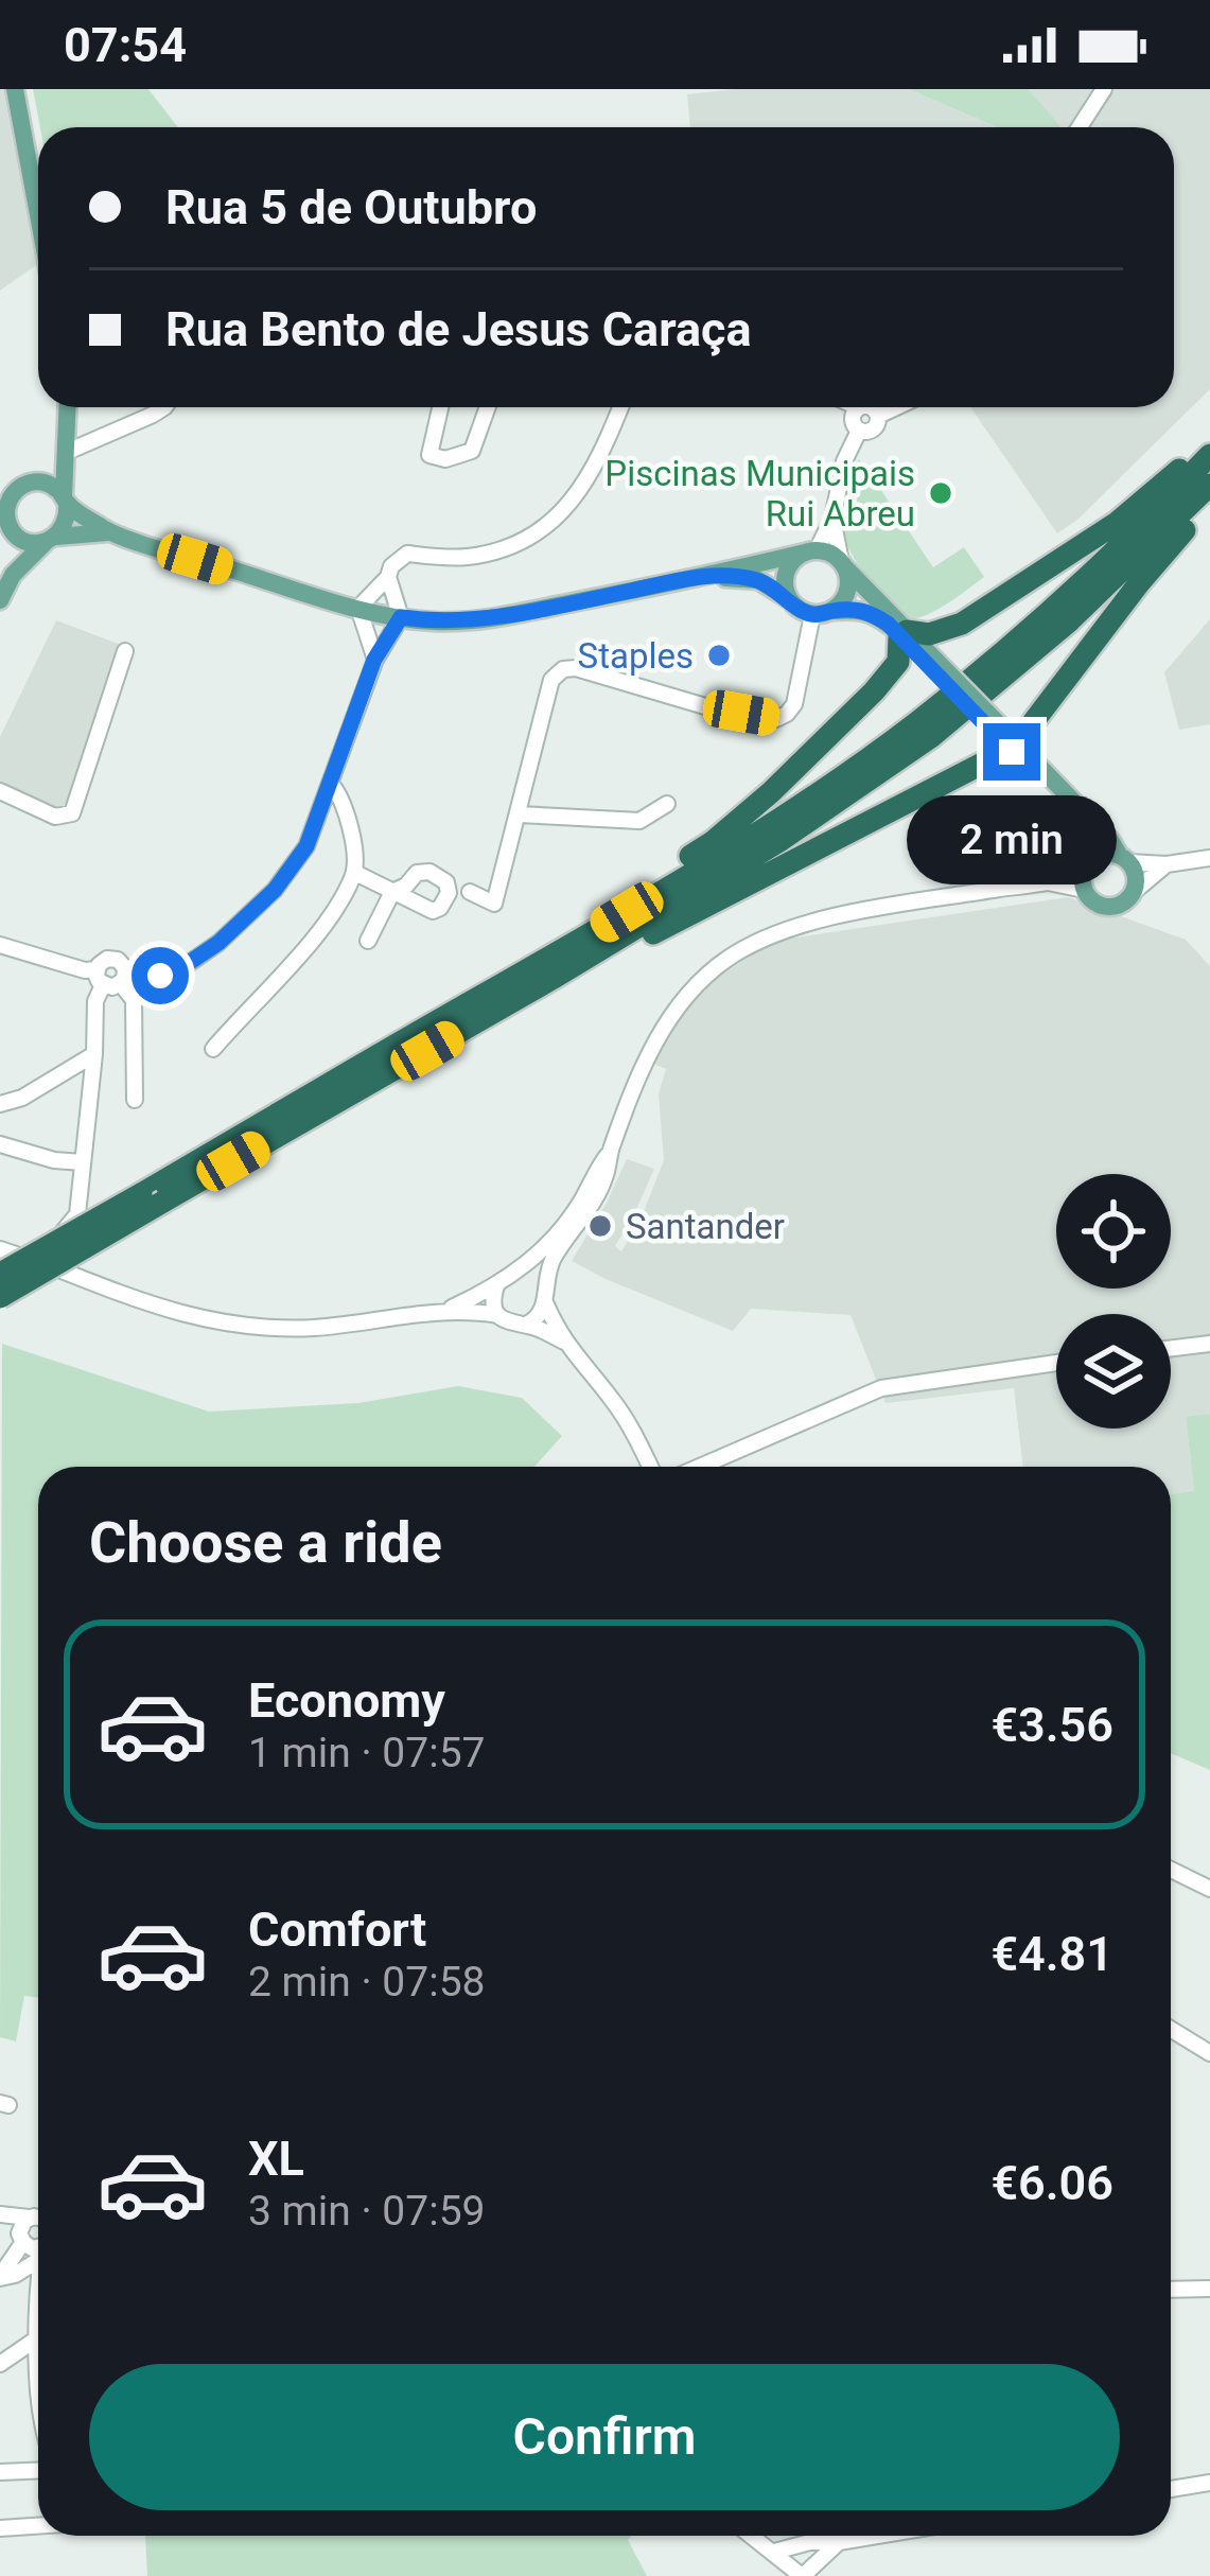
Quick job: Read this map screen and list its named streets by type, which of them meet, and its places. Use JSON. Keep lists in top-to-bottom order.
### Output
{
  "places": ["Piscinas Municipais Rui Abreu", "Staples", "Santander"],
  "page": {
    "status": "07:54",
    "banner": ["Rua 5 de Outubro", "Rua Bento de Jesus Caraça"],
    "bubble": "2 min",
    "heading": "Choose a ride",
    "list": [
      {
        "name": "Economy",
        "note": "1 min · 07:57",
        "value": "€3.56"
      },
      {
        "name": "Comfort",
        "note": "2 min · 07:58",
        "value": "€4.81"
      },
      {
        "name": "XL",
        "note": "3 min · 07:59",
        "value": "€6.06"
      }
    ],
    "buttons": "Confirm"
  }
}
